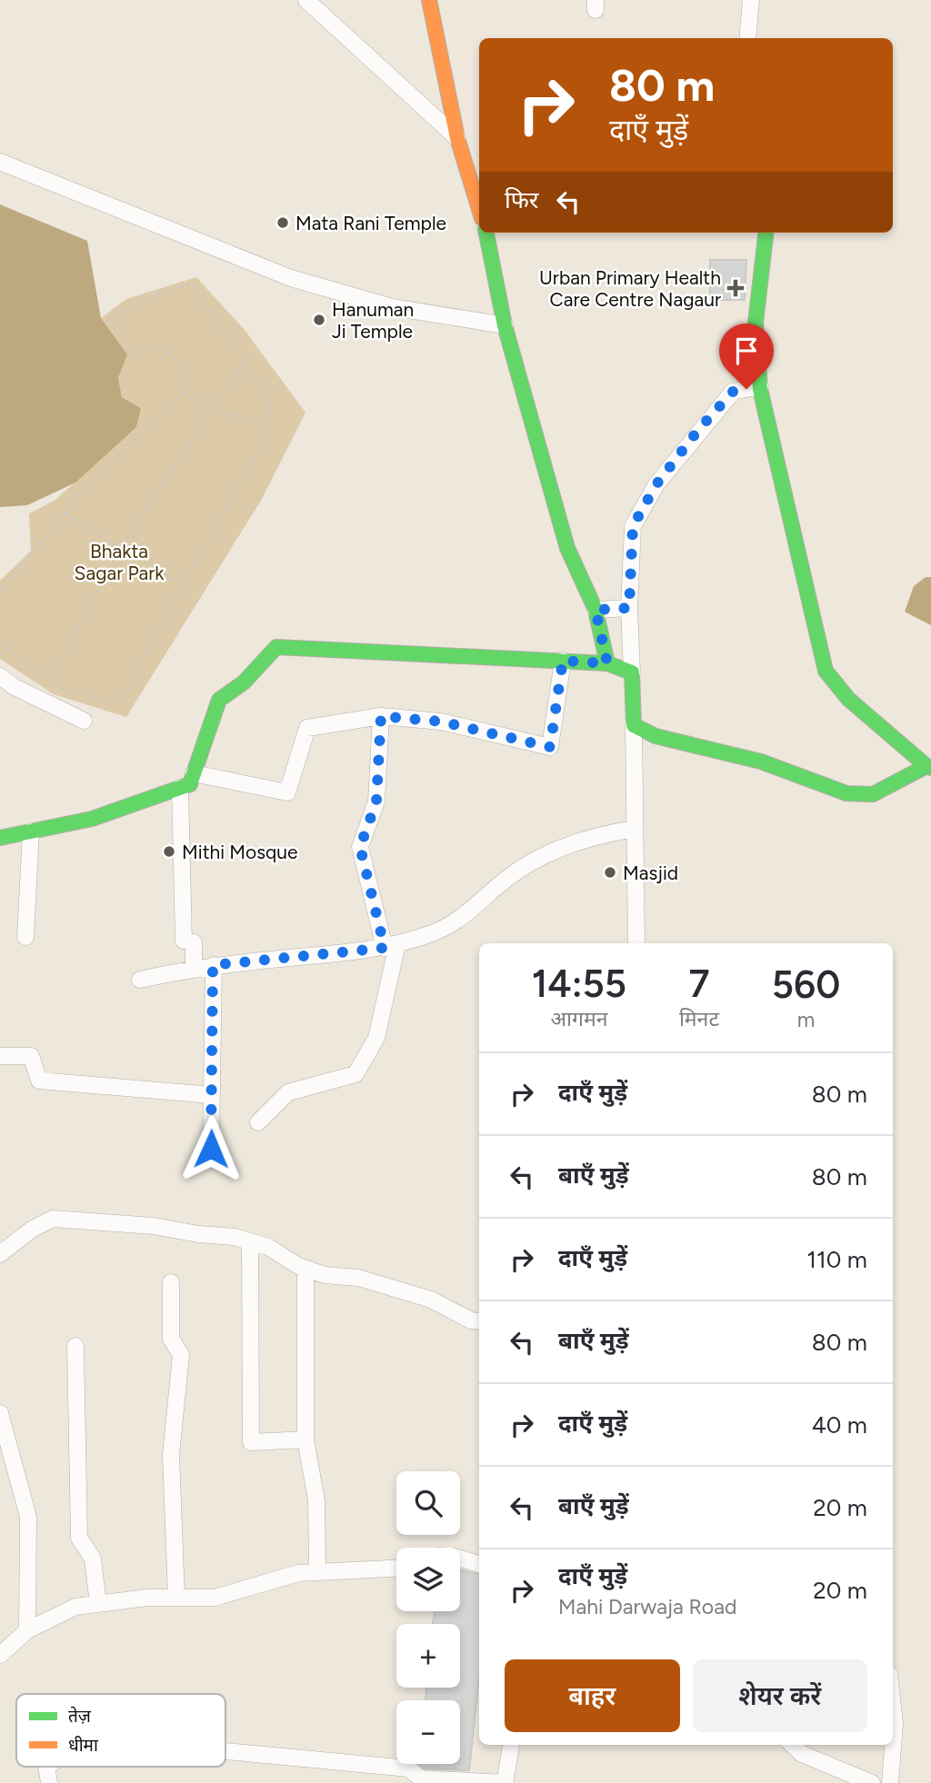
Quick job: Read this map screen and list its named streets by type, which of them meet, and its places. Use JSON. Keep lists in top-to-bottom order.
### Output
{
  "parks": ["Bhakta Sagar Park"],
  "places": {
    "other": [
      "Mata Rani Temple",
      "Hanuman Ji Temple",
      "Mithi Mosque",
      "Masjid"
    ],
    "health": ["Urban Primary Health Care Centre Nagaur"]
  },
  "legend": ["तेज़", "धीमा"],
  "page": {
    "turn": ["80 m", "दाएँ मुड़ें"],
    "then": "फिर",
    "eta": [
      "14:55",
      "आगमन",
      "7",
      "मिनट",
      "560",
      "m"
    ],
    "list": [
      {
        "name": "दाएँ मुड़ें",
        "value": "80 m"
      },
      {
        "name": "बाएँ मुड़ें",
        "value": "80 m"
      },
      {
        "name": "दाएँ मुड़ें",
        "value": "110 m"
      },
      {
        "name": "बाएँ मुड़ें",
        "value": "80 m"
      },
      {
        "name": "दाएँ मुड़ें",
        "value": "40 m"
      },
      {
        "name": "बाएँ मुड़ें",
        "value": "20 m"
      },
      {
        "name": "दाएँ मुड़ें",
        "note": "Mahi Darwaja Road",
        "value": "20 m"
      }
    ],
    "map_buttons": ["+", "−"],
    "buttons": ["बाहर", "शेयर करें"]
  }
}
